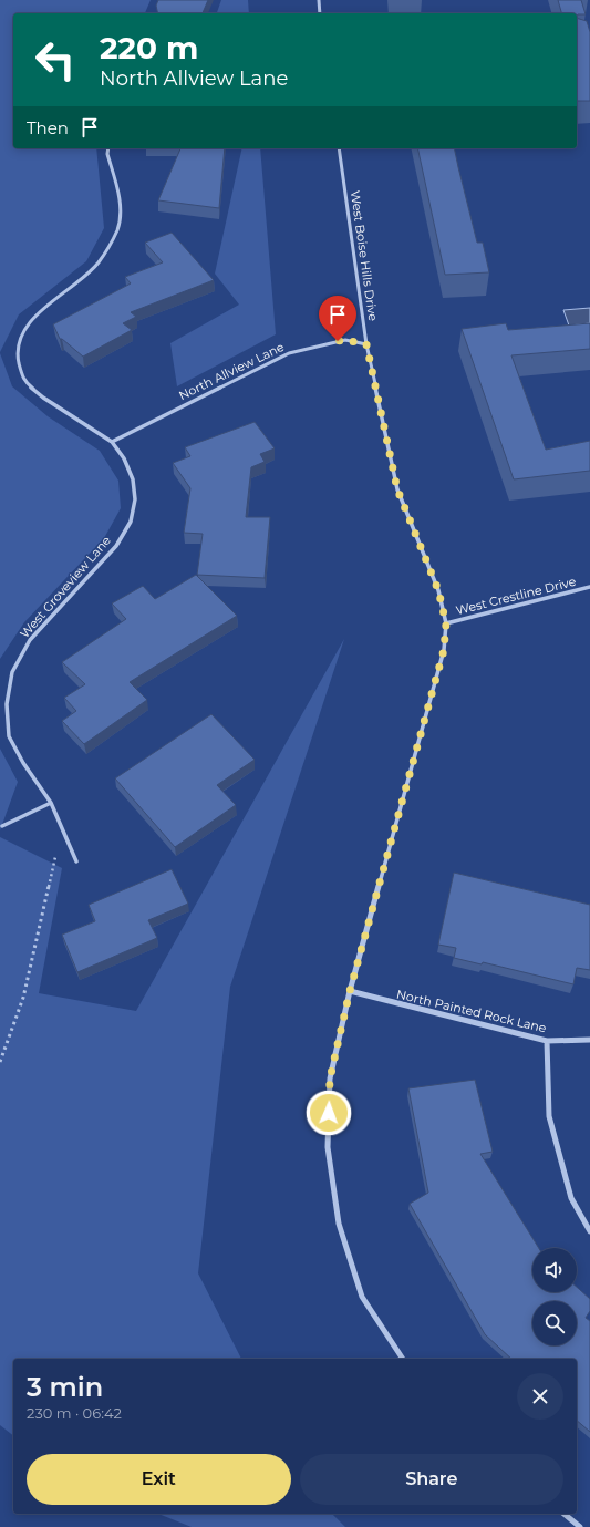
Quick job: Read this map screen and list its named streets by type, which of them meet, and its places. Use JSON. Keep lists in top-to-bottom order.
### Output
{
  "streets": {
    "street": [
      "West Boise Hills Drive",
      "North Allview Lane",
      "West Groveview Lane",
      "West Crestline Drive",
      "North Painted Rock Lane"
    ]
  },
  "crossings": [
    ["West Boise Hills Drive", "North Allview Lane"],
    ["West Boise Hills Drive", "West Crestline Drive"],
    ["West Boise Hills Drive", "North Painted Rock Lane"],
    ["North Allview Lane", "West Groveview Lane"]
  ],
  "page": {
    "turn": ["220 m", "North Allview Lane"],
    "then": "Then",
    "heading": ["3 min", "230 m · 06:42"],
    "buttons": ["Exit", "Share"]
  }
}
